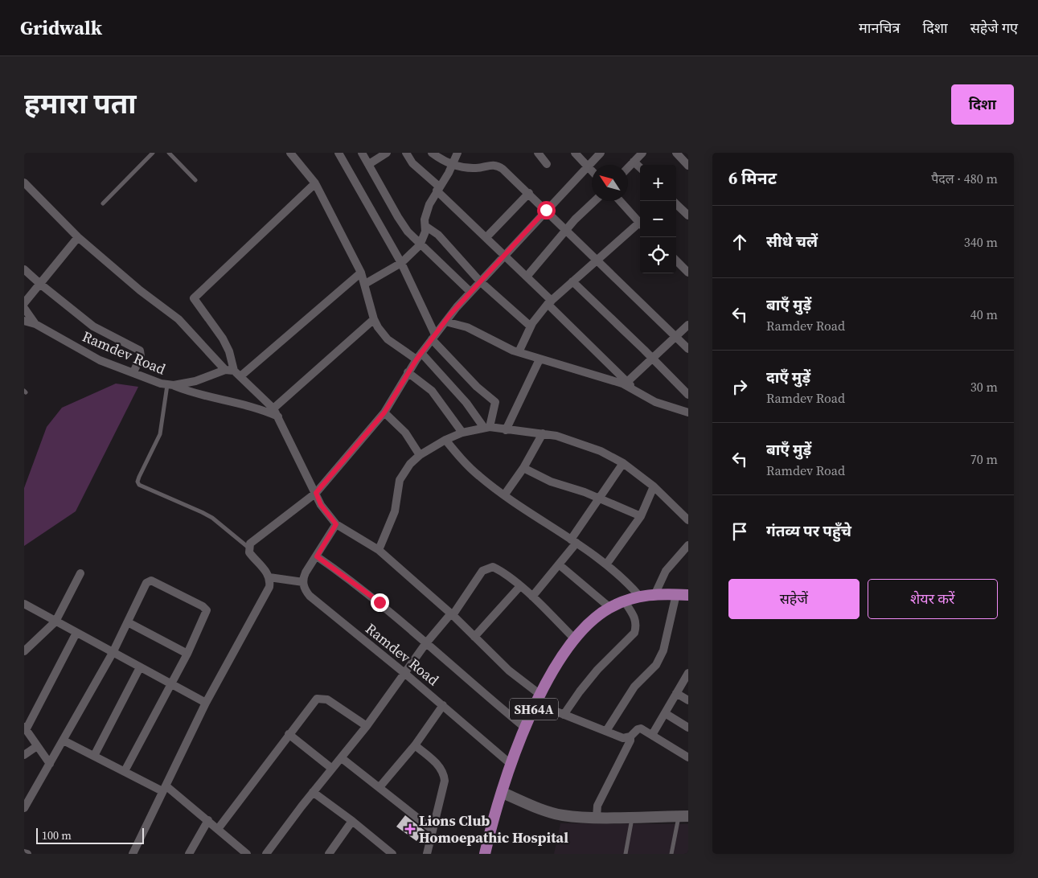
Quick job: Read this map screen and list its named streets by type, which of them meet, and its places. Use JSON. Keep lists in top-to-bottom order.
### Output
{
  "streets": {
    "main road": ["SH64A"],
    "street": ["Ramdev Road"]
  },
  "crossings": [
    ["Ramdev Road", "SH64A"]
  ],
  "places": {
    "health": ["Lions Club Homoepathic Hospital"]
  },
  "scale_bar": "100 m",
  "north": "top left",
  "page": {
    "header": "Gridwalk",
    "nav": ["मानचित्र", "दिशा", "सहेजे गए"],
    "title": "हमारा पता",
    "buttons": [
      "दिशा",
      ["सहेजें", "शेयर करें"]
    ],
    "heading": ["6 मिनट", "पैदल · 480 m"],
    "map_buttons": ["+", "−"],
    "list": [
      ["सीधे चलें", "340 m"],
      ["बाएँ मुड़ें", "Ramdev Road", "40 m"],
      ["दाएँ मुड़ें", "Ramdev Road", "30 m"],
      ["बाएँ मुड़ें", "Ramdev Road", "70 m"],
      "गंतव्य पर पहुँचे"
    ],
    "scale": "100 m"
  }
}
